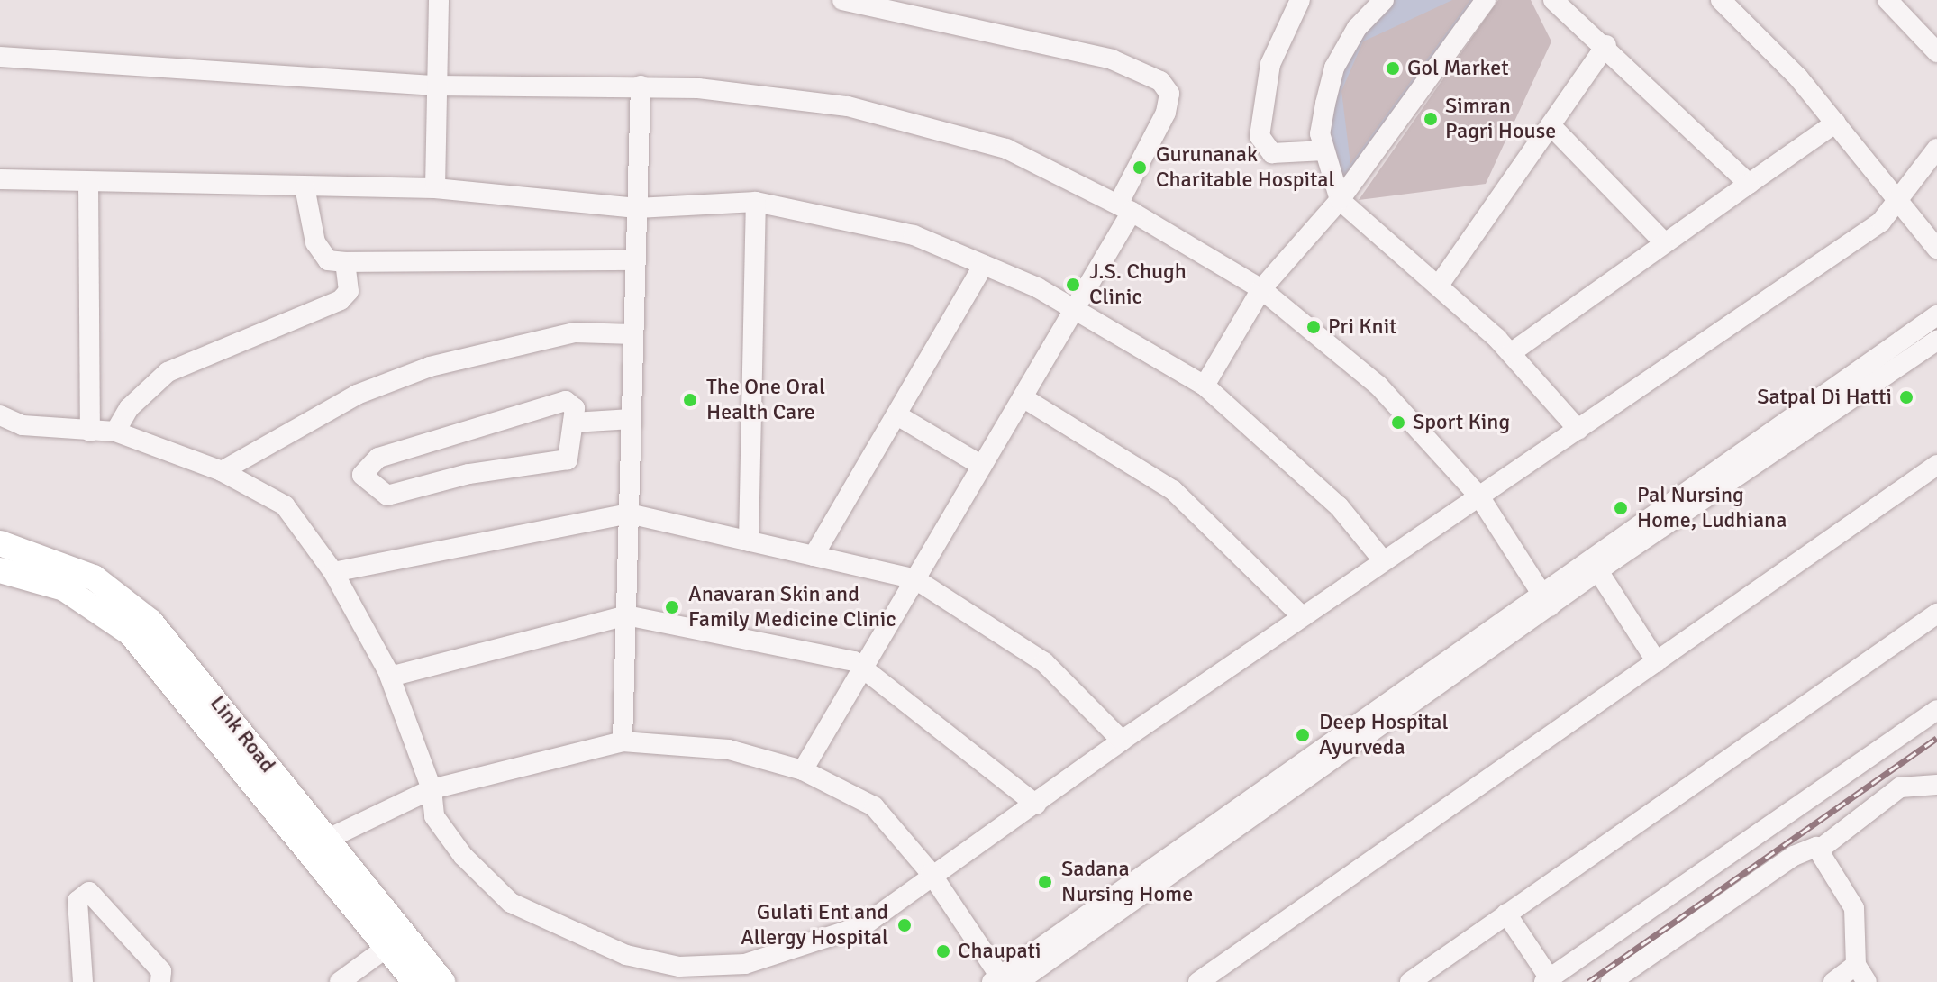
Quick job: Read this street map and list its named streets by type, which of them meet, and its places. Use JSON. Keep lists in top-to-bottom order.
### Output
{
  "streets": {
    "main road": ["Link Road"]
  },
  "places": [
    "Gol Market",
    "Simran Pagri House",
    "Gurunanak Charitable Hospital",
    "J.S. Chugh Clinic",
    "Pri Knit",
    "Satpal Di Hatti",
    "The One Oral Health Care",
    "Sport King",
    "Pal Nursing Home, Ludhiana",
    "Anavaran Skin and Family Medicine Clinic",
    "Deep Hospital Ayurveda",
    "Sadana Nursing Home",
    "Gulati Ent and Allergy Hospital",
    "Chaupati"
  ]
}
